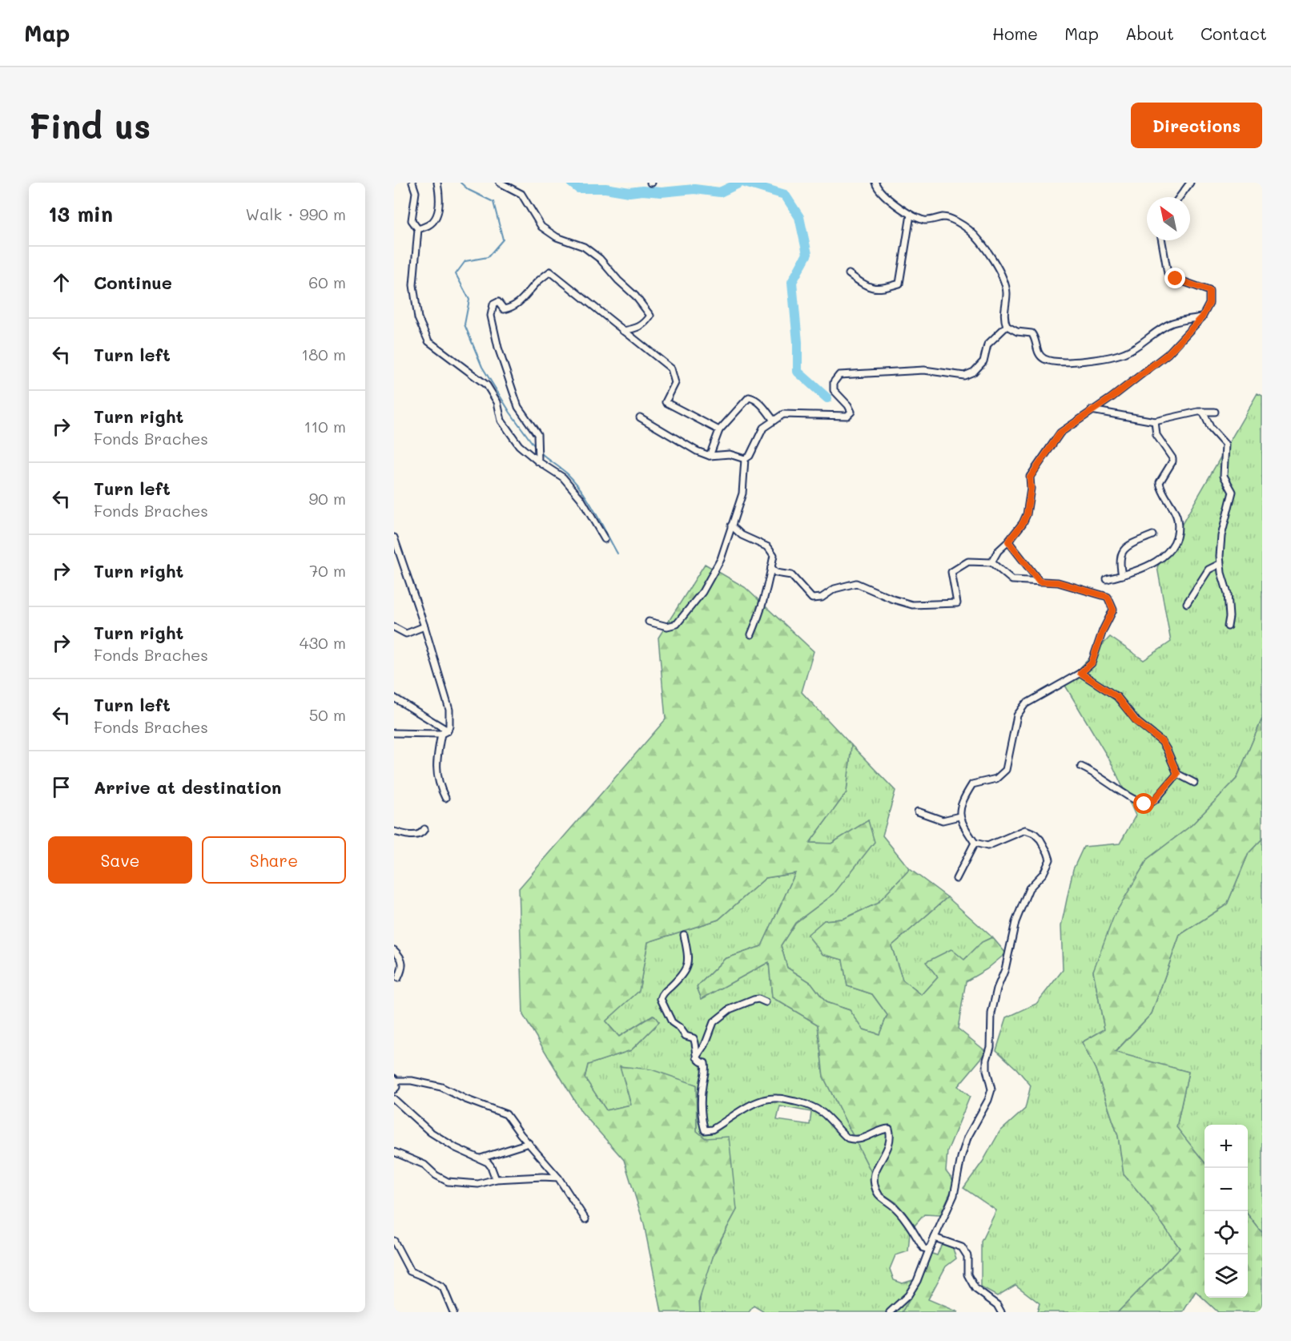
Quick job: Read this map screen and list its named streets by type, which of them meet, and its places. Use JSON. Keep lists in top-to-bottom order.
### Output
{
  "north": "top left",
  "page": {
    "header": "Map",
    "nav": [
      "Home",
      "Map",
      "About",
      "Contact"
    ],
    "buttons": [
      "Directions",
      ["Save", "Share"]
    ],
    "title": "Find us",
    "heading": ["13 min", "Walk · 990 m"],
    "list": [
      ["Continue", "60 m"],
      ["Turn left", "180 m"],
      ["Turn right", "Fonds Braches", "110 m"],
      ["Turn left", "Fonds Braches", "90 m"],
      ["Turn right", "70 m"],
      ["Turn right", "Fonds Braches", "430 m"],
      ["Turn left", "Fonds Braches", "50 m"],
      "Arrive at destination"
    ],
    "map_buttons": ["+", "−"]
  }
}
